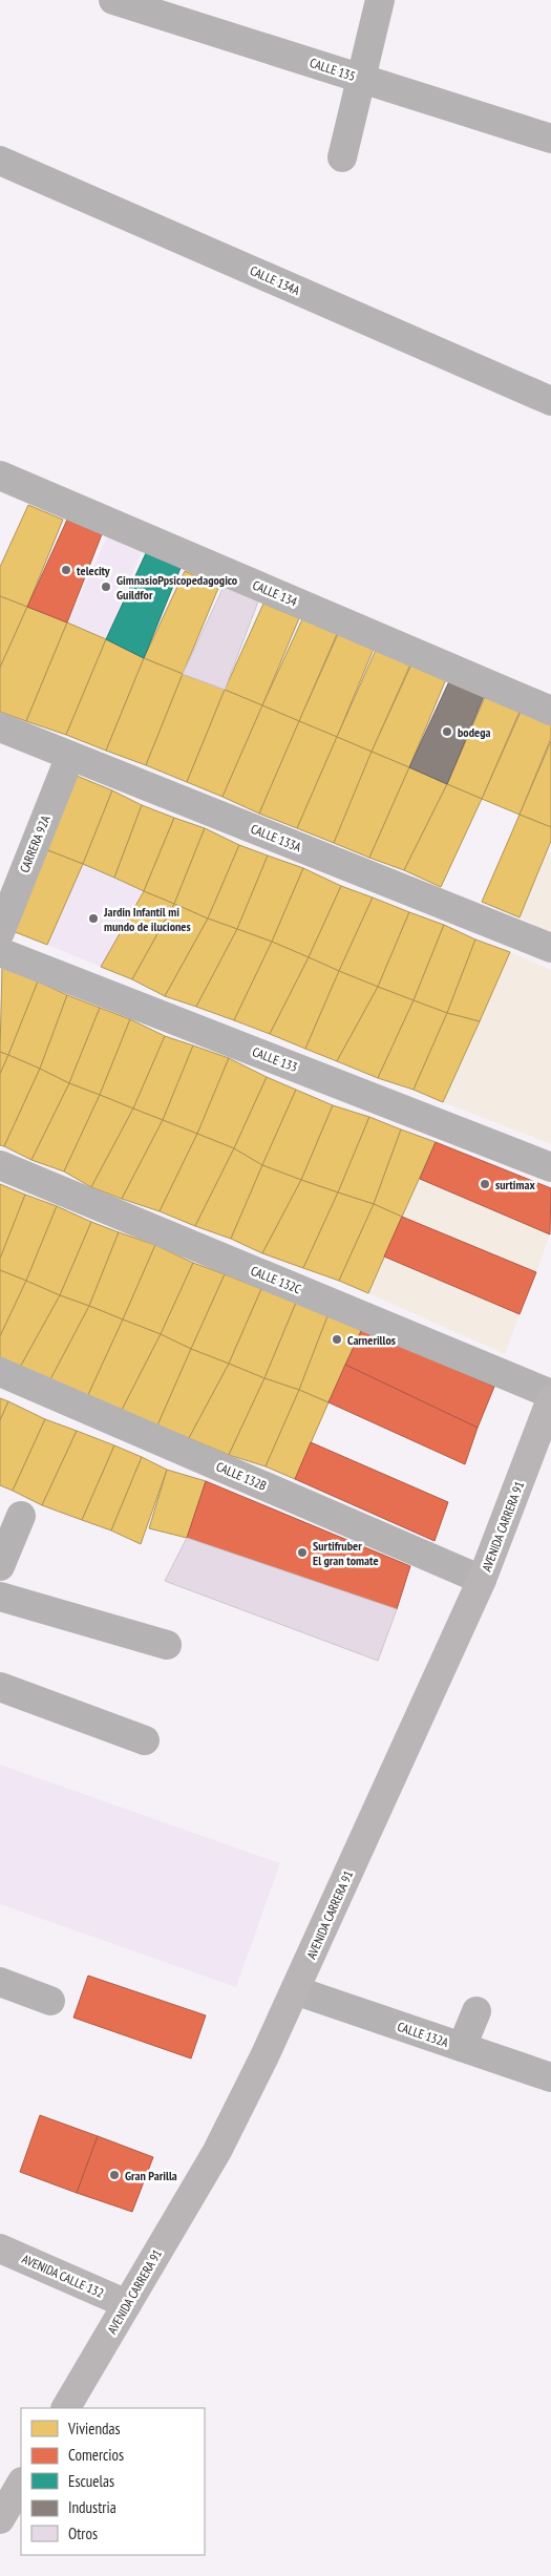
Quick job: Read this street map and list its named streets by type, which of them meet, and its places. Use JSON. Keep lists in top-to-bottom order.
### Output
{
  "streets": {
    "main road": ["AVENIDA CARRERA 91", "AVENIDA CALLE 132"],
    "street": [
      "CALLE 135",
      "CALLE 134A",
      "CALLE 134",
      "CALLE 133A",
      "CARRERA 92A",
      "CALLE 133",
      "CALLE 132C",
      "CALLE 132B",
      "CALLE 132A"
    ]
  },
  "crossings": [
    ["CALLE 133A", "CARRERA 92A"],
    ["CALLE 132B", "AVENIDA CARRERA 91"],
    ["AVENIDA CARRERA 91", "CALLE 132A"],
    ["AVENIDA CARRERA 91", "AVENIDA CALLE 132"]
  ],
  "places": [
    "telecity",
    "GimnasioPpsicopedagogico Guildfor",
    "bodega",
    "Jardin Infantil mi mundo de iluciones",
    "surtimax",
    "Carnerillos",
    "Surtifruber El gran tomate",
    "Gran Parilla"
  ],
  "legend": [
    "Viviendas",
    "Comercios",
    "Escuelas",
    "Industria",
    "Otros"
  ]
}
